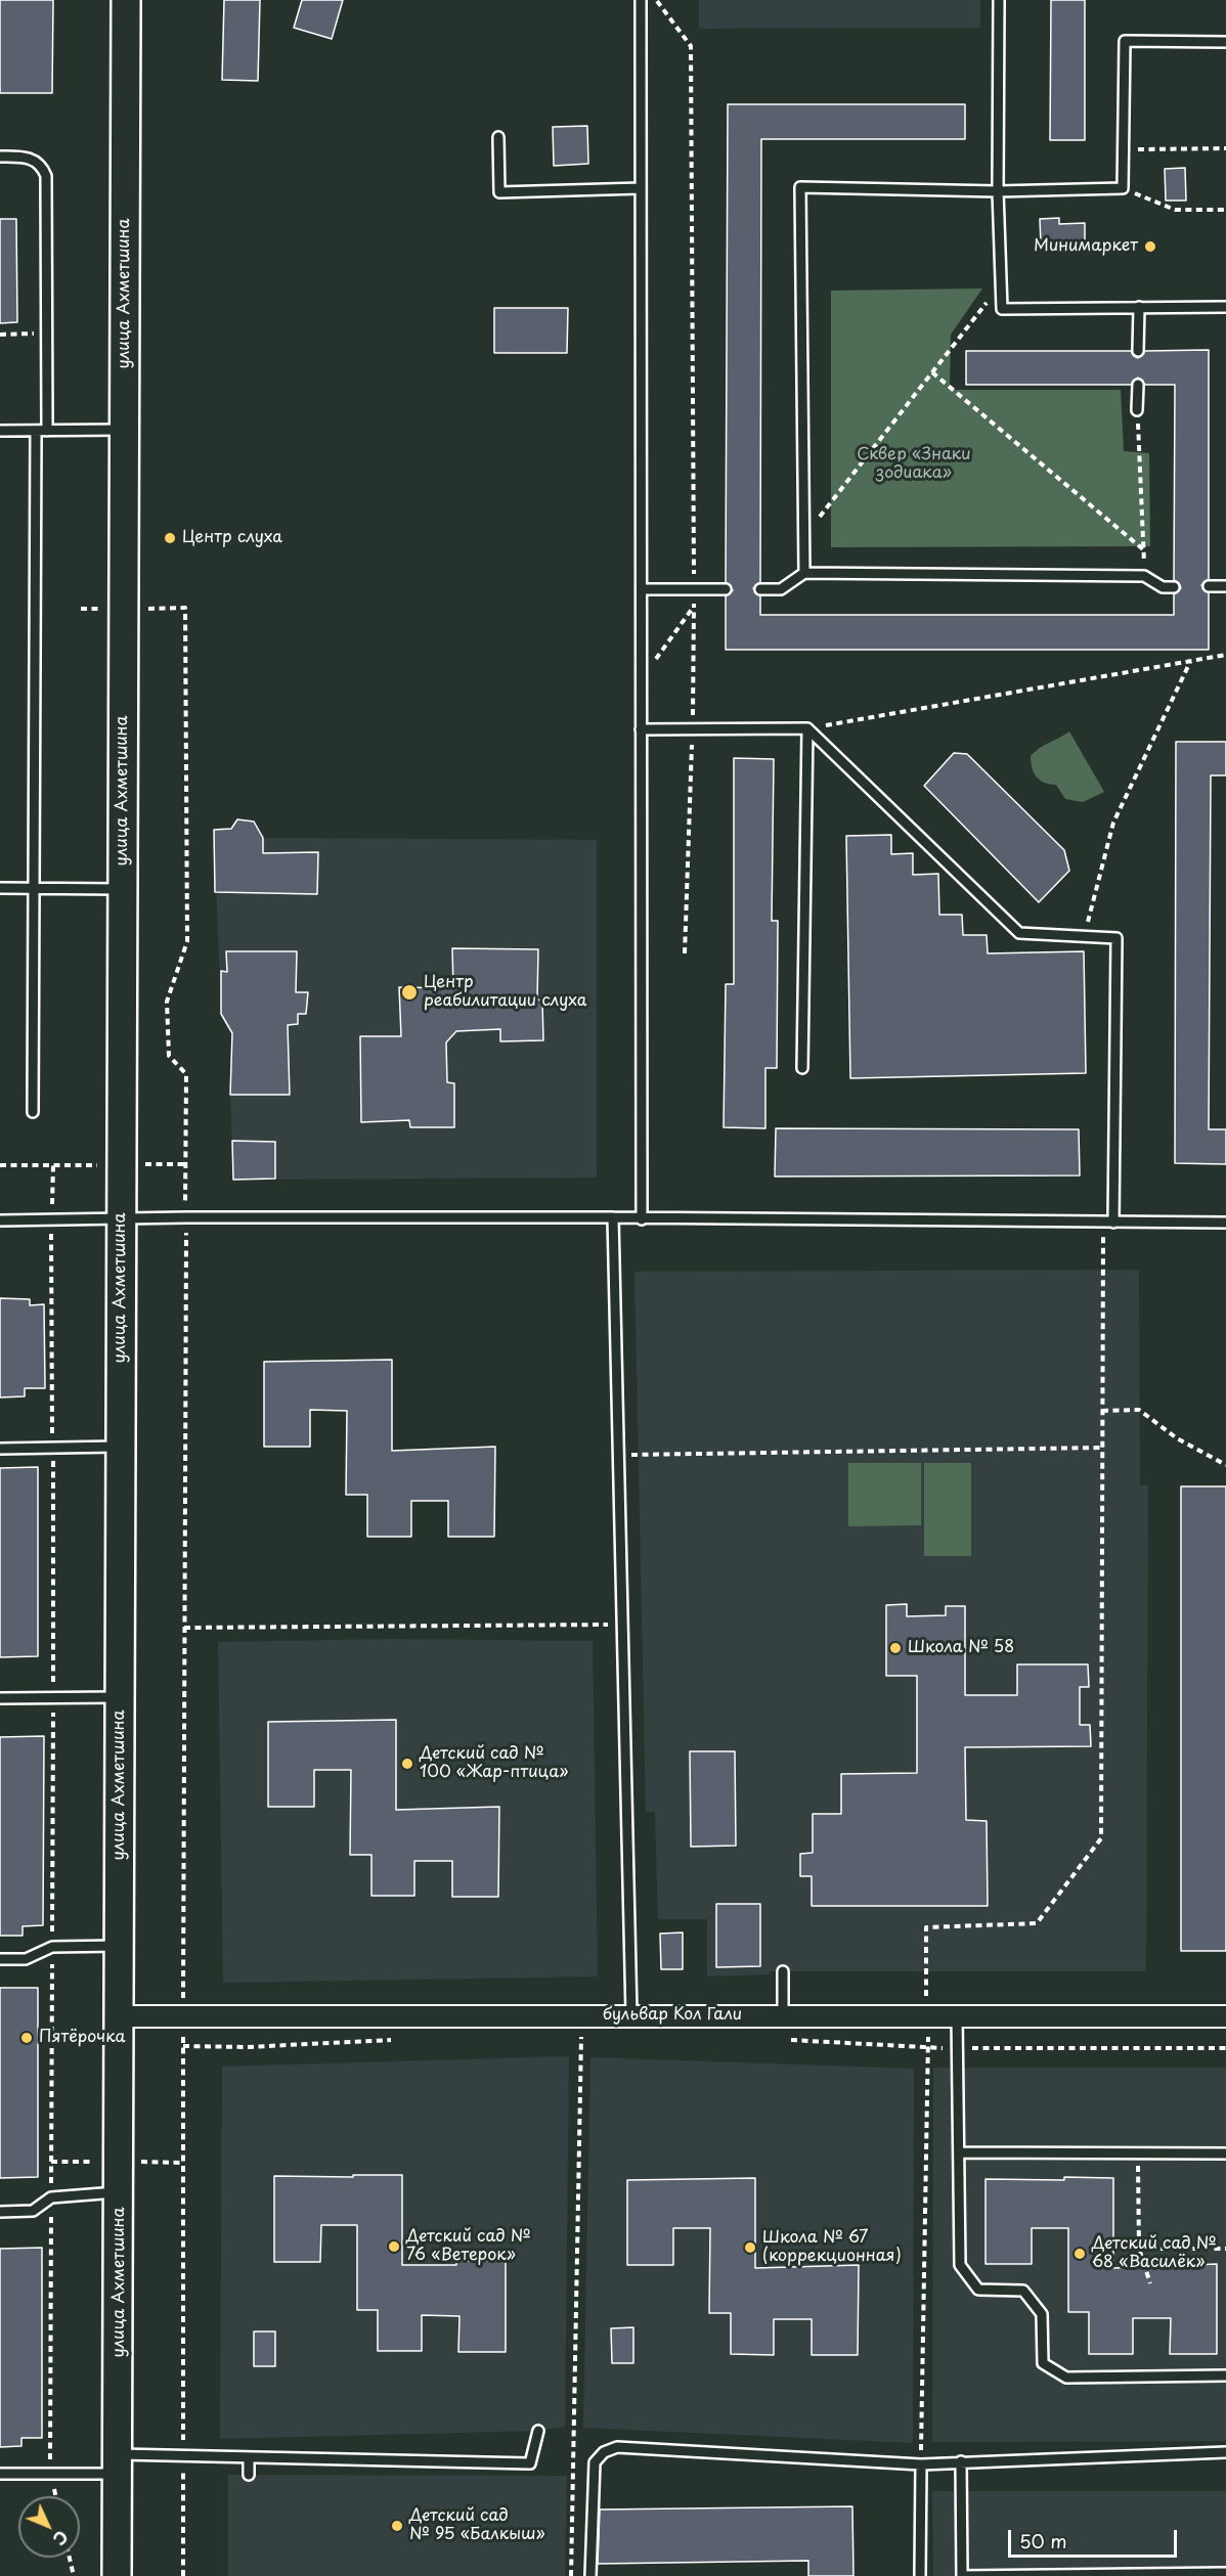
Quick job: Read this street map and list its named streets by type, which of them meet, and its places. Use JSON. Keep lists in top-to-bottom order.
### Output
{
  "streets": {
    "street": ["улица Ахметшина", "бульвар Кол Гали"]
  },
  "crossings": [
    ["улица Ахметшина", "бульвар Кол Гали"]
  ],
  "parks": ["Сквер «Знаки зодиака»"],
  "places": [
    "Минимаркет",
    "Центр слуха",
    "Центр реабилитации слуха",
    "Школа № 58",
    "Детский сад № 100 «Жар-птица»",
    "Пятёрочка",
    "Детский сад № 76 «Ветерок»",
    "Школа № 67 (коррекционная)",
    "Детский сад № 68 «Василёк»",
    "Детский сад № 95 «Балкыш»"
  ],
  "scale_bar": "50 m",
  "north": "bottom right"
}
